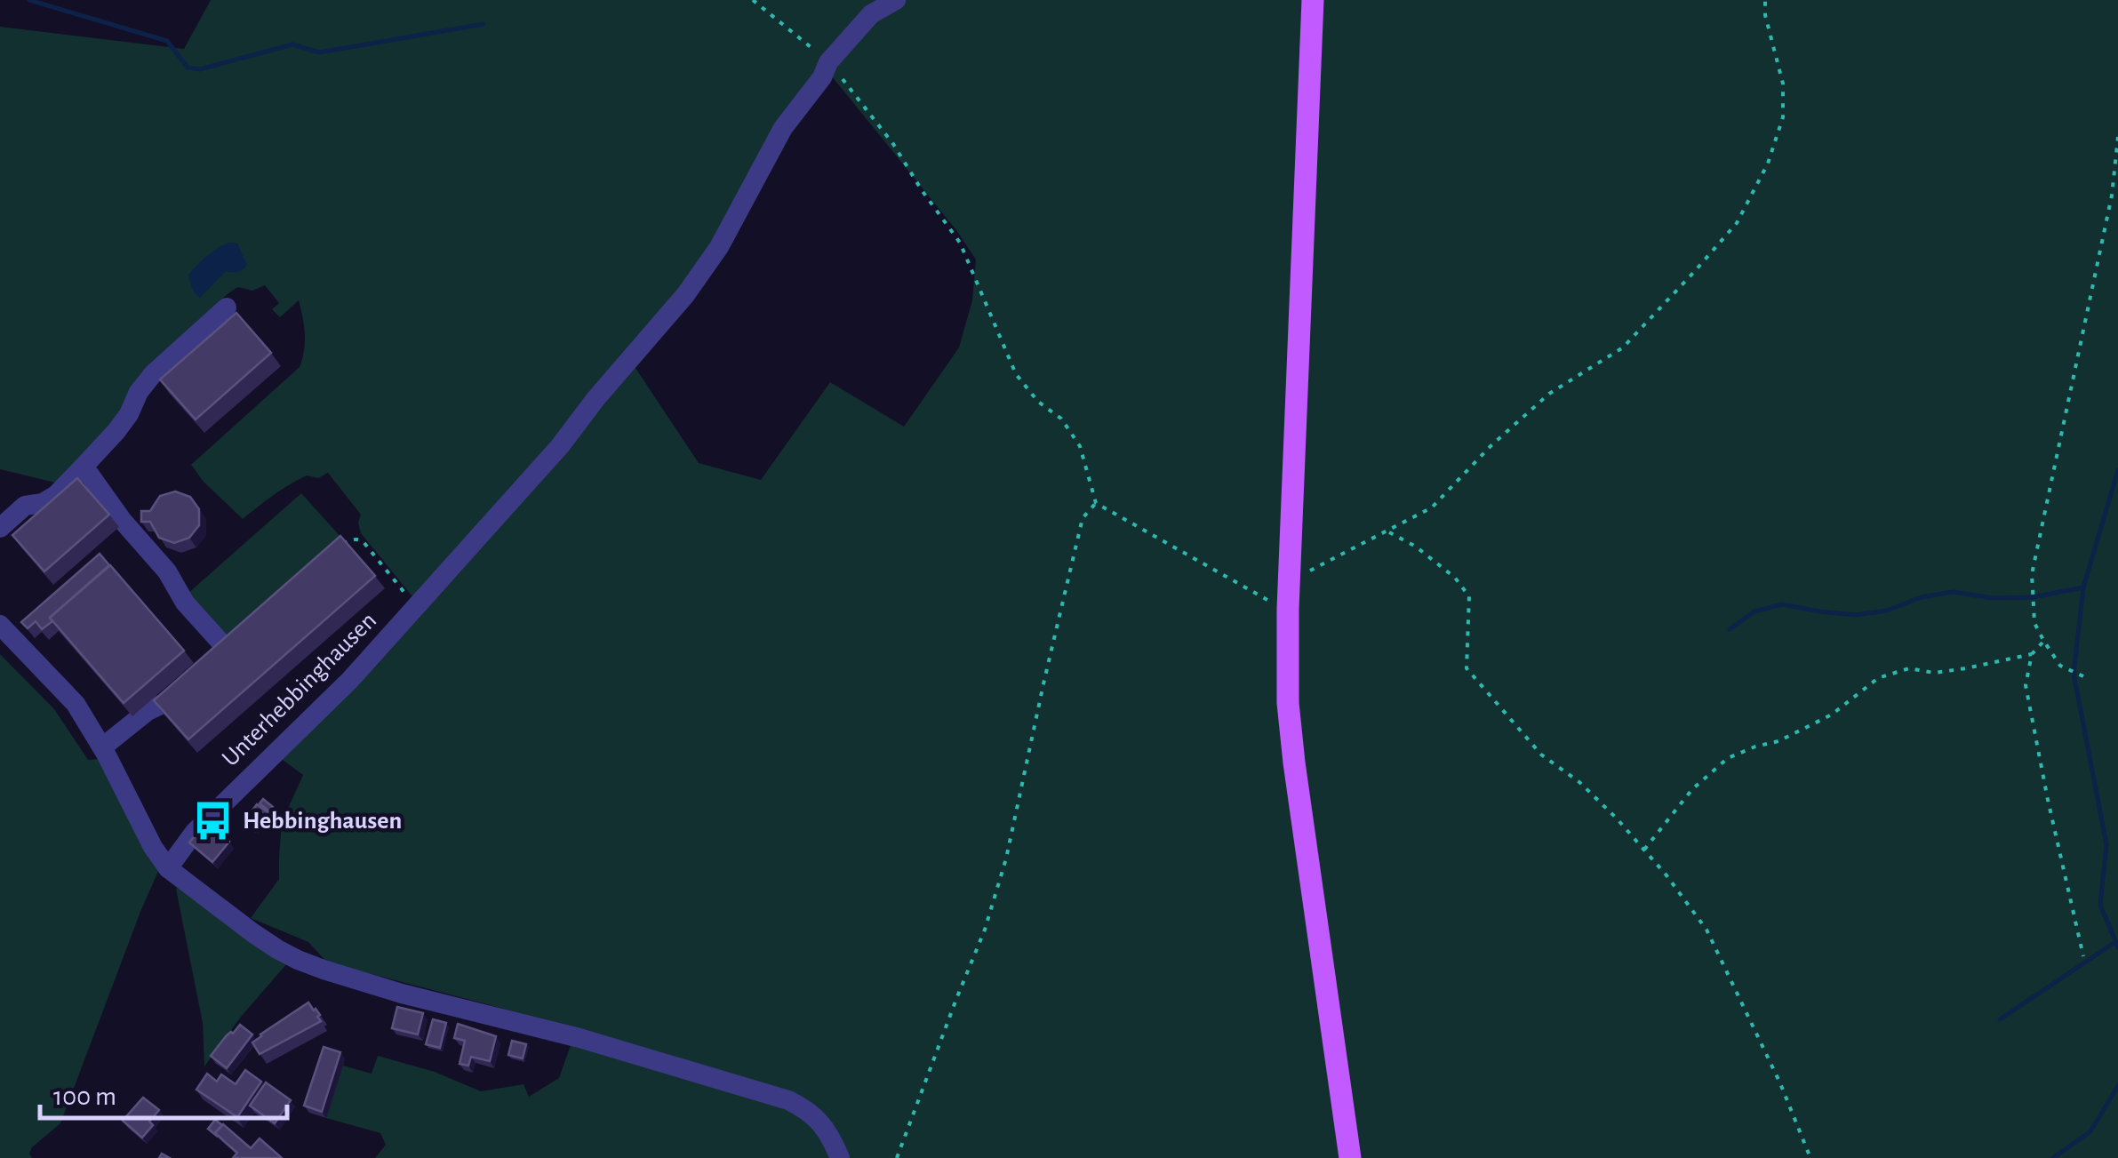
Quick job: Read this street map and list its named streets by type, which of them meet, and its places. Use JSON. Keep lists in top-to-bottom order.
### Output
{
  "streets": {
    "street": ["Unterhebbinghausen"]
  },
  "places": {
    "bus stop": ["Hebbinghausen"]
  },
  "scale_bar": "100 m"
}
